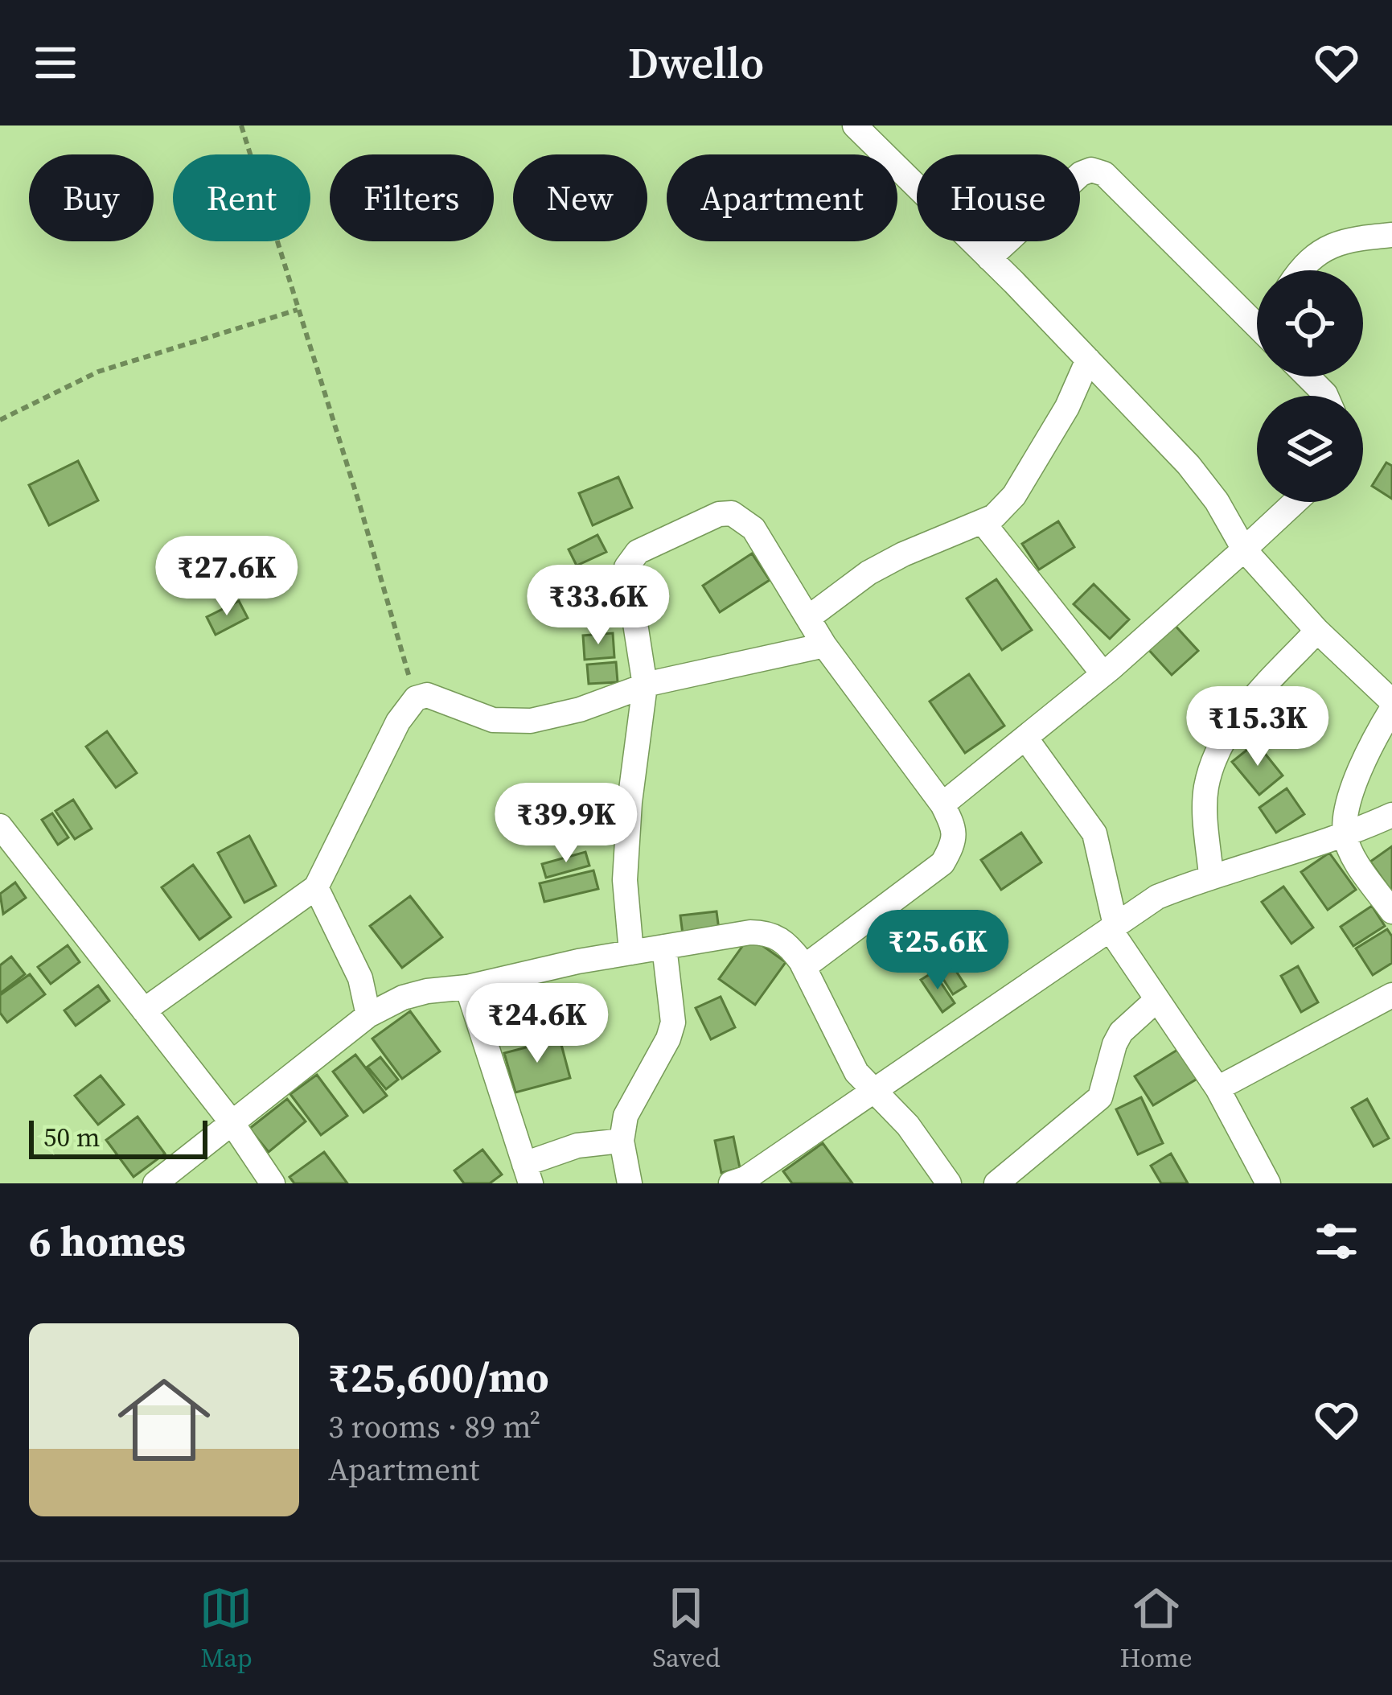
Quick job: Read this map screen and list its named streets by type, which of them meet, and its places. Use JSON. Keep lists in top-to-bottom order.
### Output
{
  "scale_bar": "50 m",
  "page": {
    "header": "Dwello",
    "chip": [
      "Buy",
      "Rent",
      "Filters",
      "New",
      "Apartment",
      "House"
    ],
    "price": [
      "₹27.6K",
      "₹33.6K",
      "₹15.3K",
      "₹39.9K",
      "₹25.6K",
      "₹24.6K"
    ],
    "scale": "50 m",
    "heading": "6 homes",
    "list": [
      {
        "name": "₹25,600/mo",
        "note": "3 rooms · 89 m² · Apartment"
      }
    ],
    "tabs": ["Map", "Saved", "Home"]
  }
}
